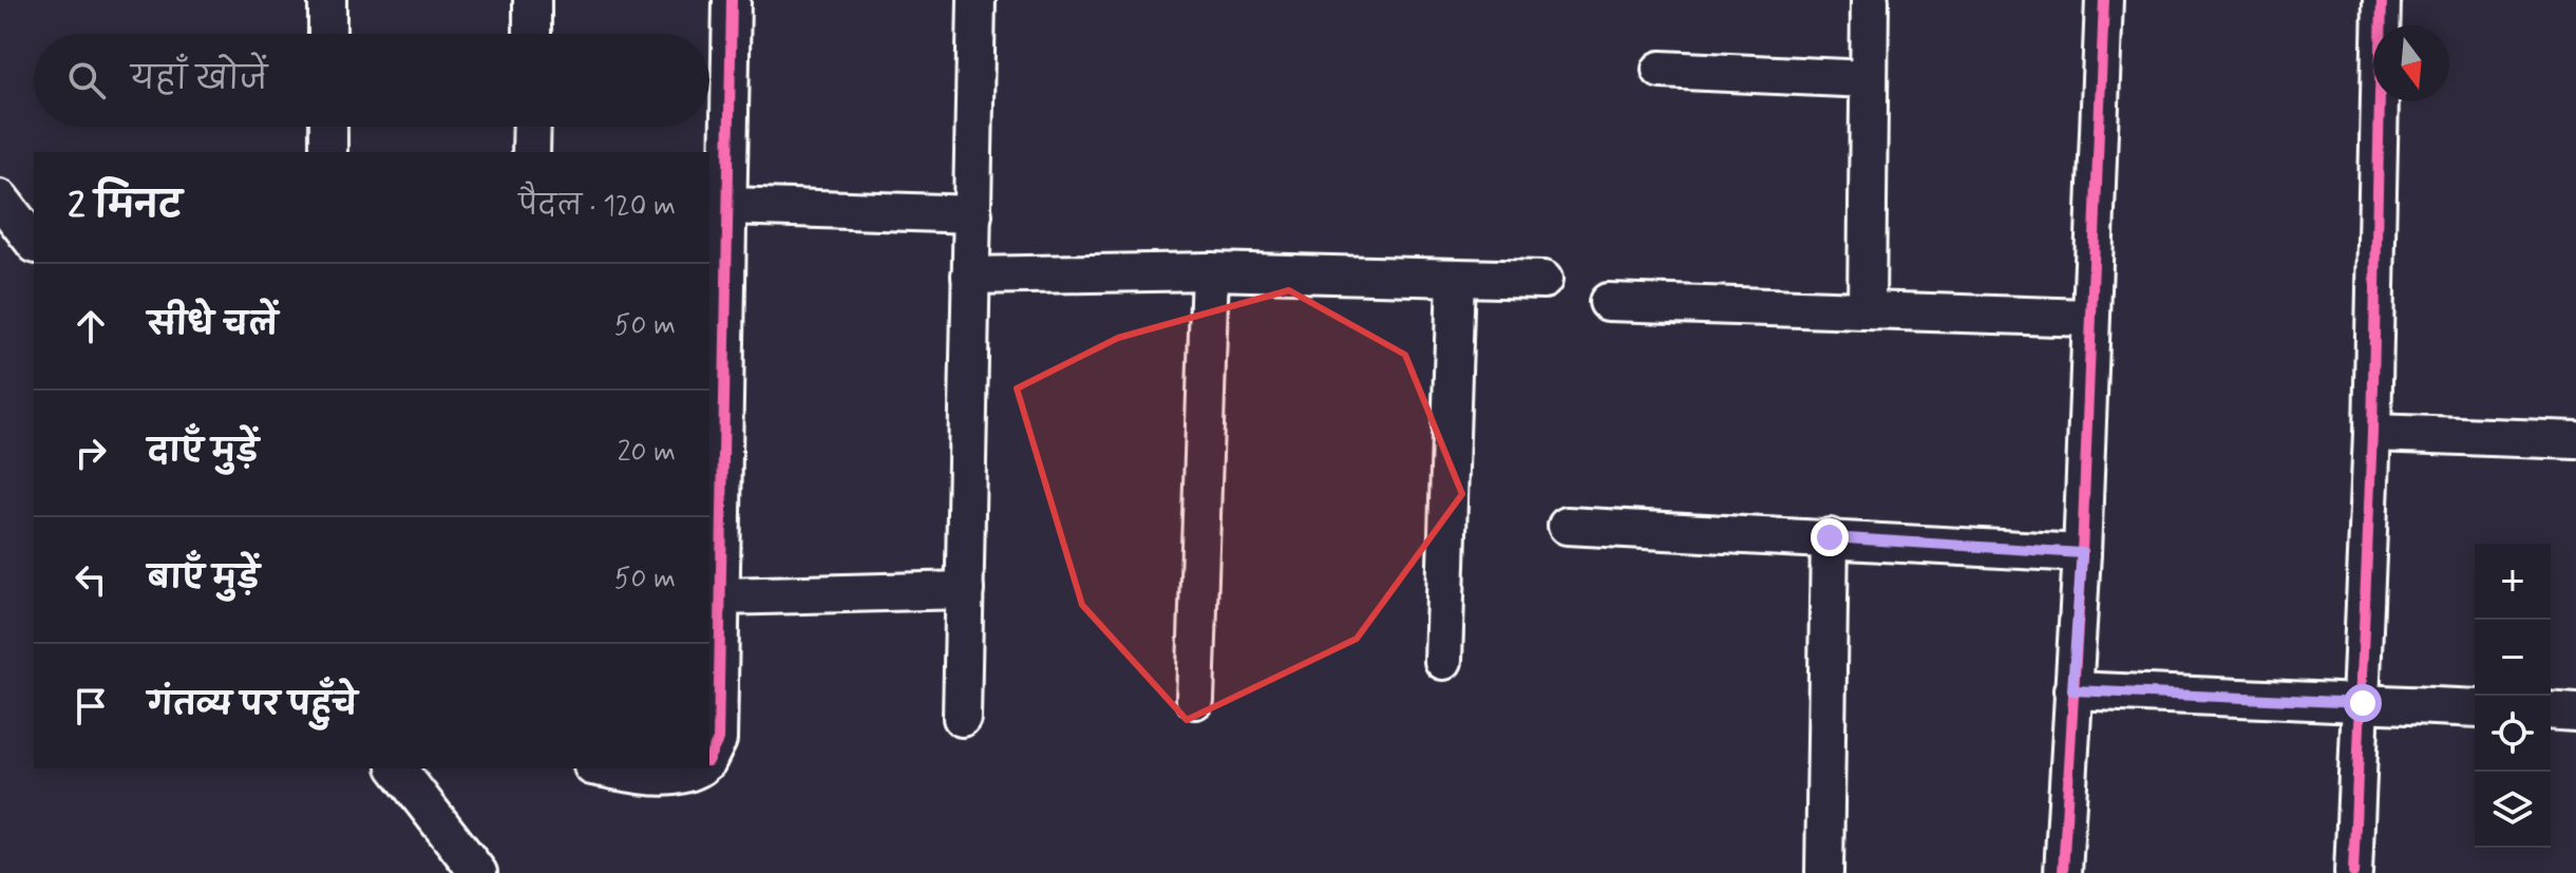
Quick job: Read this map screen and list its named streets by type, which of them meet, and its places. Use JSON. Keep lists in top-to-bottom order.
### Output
{
  "north": "bottom",
  "page": {
    "search": "यहाँ खोजें",
    "heading": ["2 मिनट", "पैदल · 120 m"],
    "list": [
      ["सीधे चलें", "50 m"],
      ["दाएँ मुड़ें", "20 m"],
      ["बाएँ मुड़ें", "50 m"],
      "गंतव्य पर पहुँचे"
    ],
    "map_buttons": ["+", "−"]
  }
}
